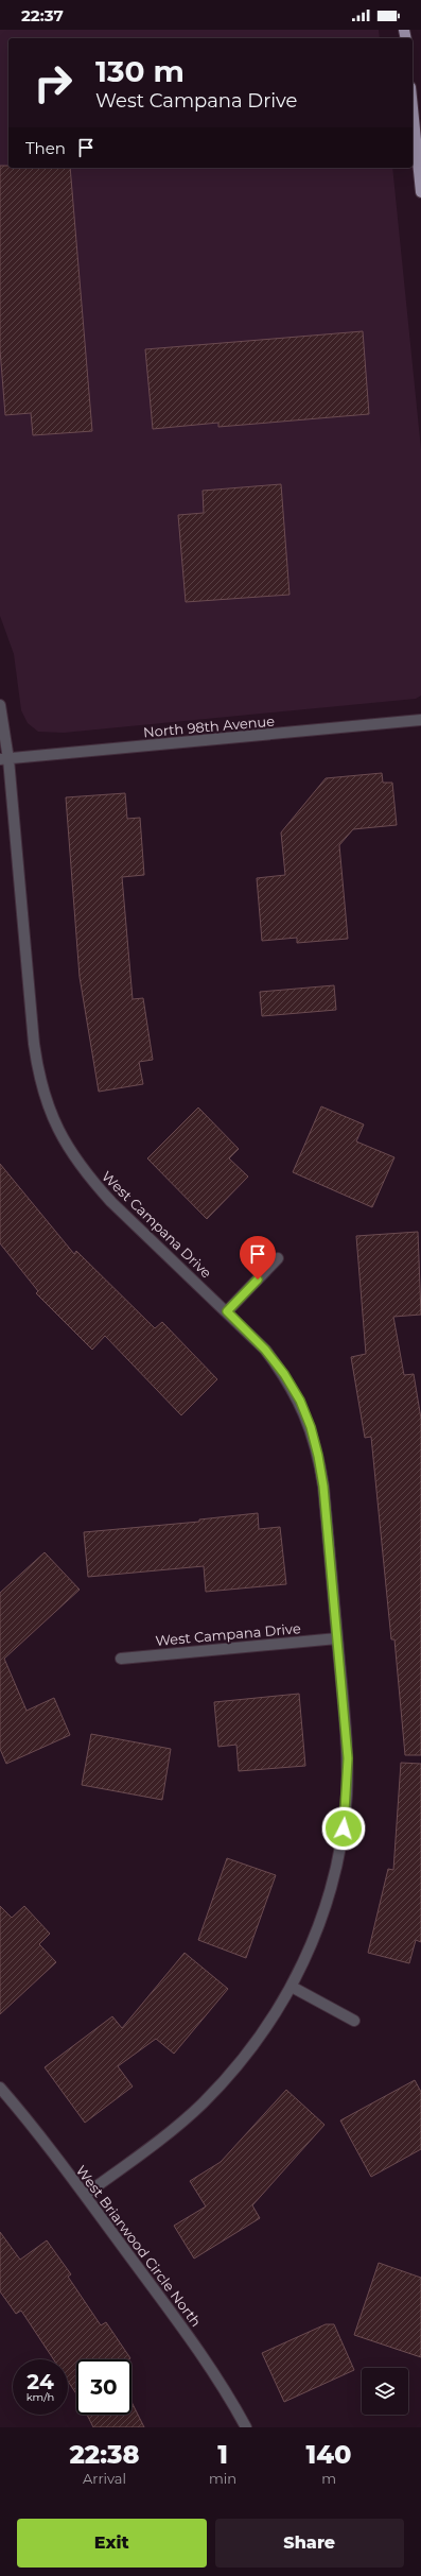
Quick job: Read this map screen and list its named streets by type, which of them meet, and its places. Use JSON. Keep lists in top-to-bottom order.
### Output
{
  "streets": {
    "street": ["North 98th Avenue", "West Campana Drive", "West Briarwood Circle North"]
  },
  "crossings": [
    ["North 98th Avenue", "West Campana Drive"],
    ["West Campana Drive", "West Briarwood Circle North"]
  ],
  "page": {
    "status": "22:37",
    "turn": ["130 m", "West Campana Drive"],
    "then": "Then",
    "speed": "24 km/h",
    "limit": "30",
    "eta": [
      "22:38",
      "Arrival",
      "1",
      "min",
      "140",
      "m"
    ],
    "buttons": ["Exit", "Share"]
  }
}
